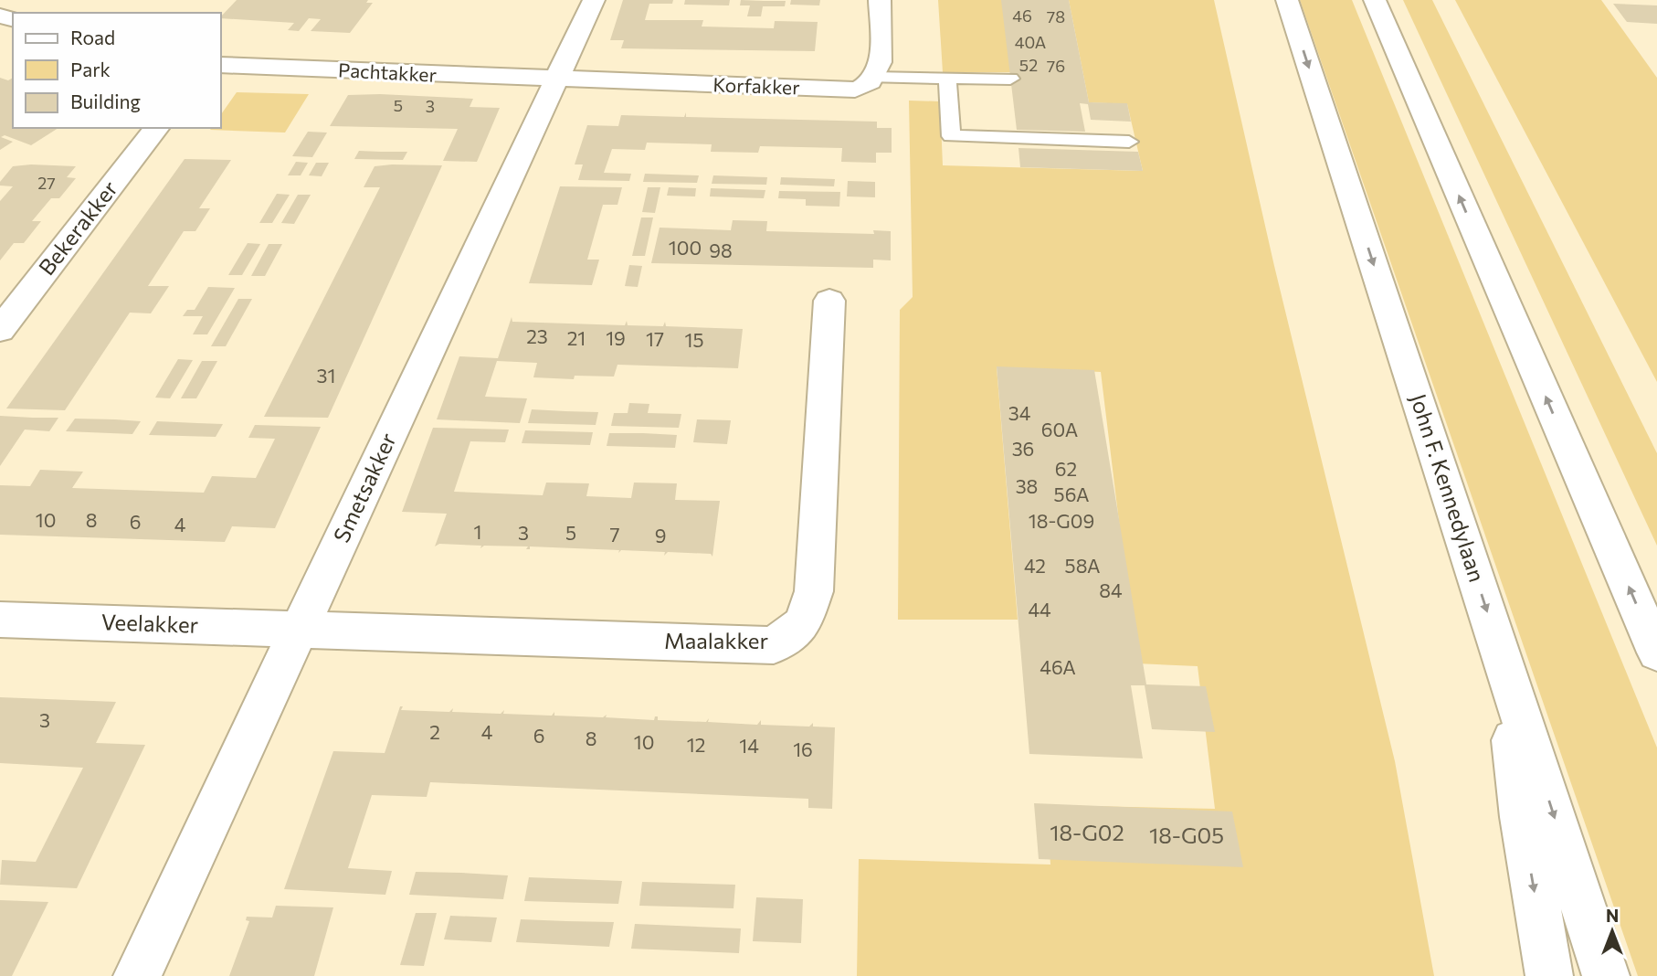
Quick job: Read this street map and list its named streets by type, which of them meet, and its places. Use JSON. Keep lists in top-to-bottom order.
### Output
{
  "streets": {
    "street": [
      "Pachtakker",
      "Korfakker",
      "Bekerakker",
      "Smetsakker",
      "John F. Kennedylaan",
      "Veelakker",
      "Maalakker"
    ]
  },
  "crossings": [
    ["Pachtakker", "Korfakker"],
    ["Pachtakker", "Smetsakker"],
    ["Korfakker", "Smetsakker"],
    ["Smetsakker", "Veelakker"],
    ["Smetsakker", "Maalakker"],
    ["Veelakker", "Maalakker"]
  ],
  "house_numbers": [
    "46",
    "78",
    "40A",
    "52",
    "76",
    "5",
    "3",
    "27",
    "100",
    "98",
    "23",
    "21",
    "19",
    "17",
    "15",
    "31",
    "34",
    "60A",
    "36",
    "62",
    "38",
    "56A",
    "10",
    "8",
    "18-G09",
    "6",
    "4",
    "1",
    "3",
    "5",
    "7",
    "9",
    "42",
    "58A",
    "84",
    "44",
    "46A",
    "3",
    "2",
    "4",
    "6",
    "8",
    "10",
    "12",
    "14",
    "16",
    "18-G02",
    "18-G05"
  ],
  "legend": ["Road", "Park", "Building"],
  "north": "top"
}
